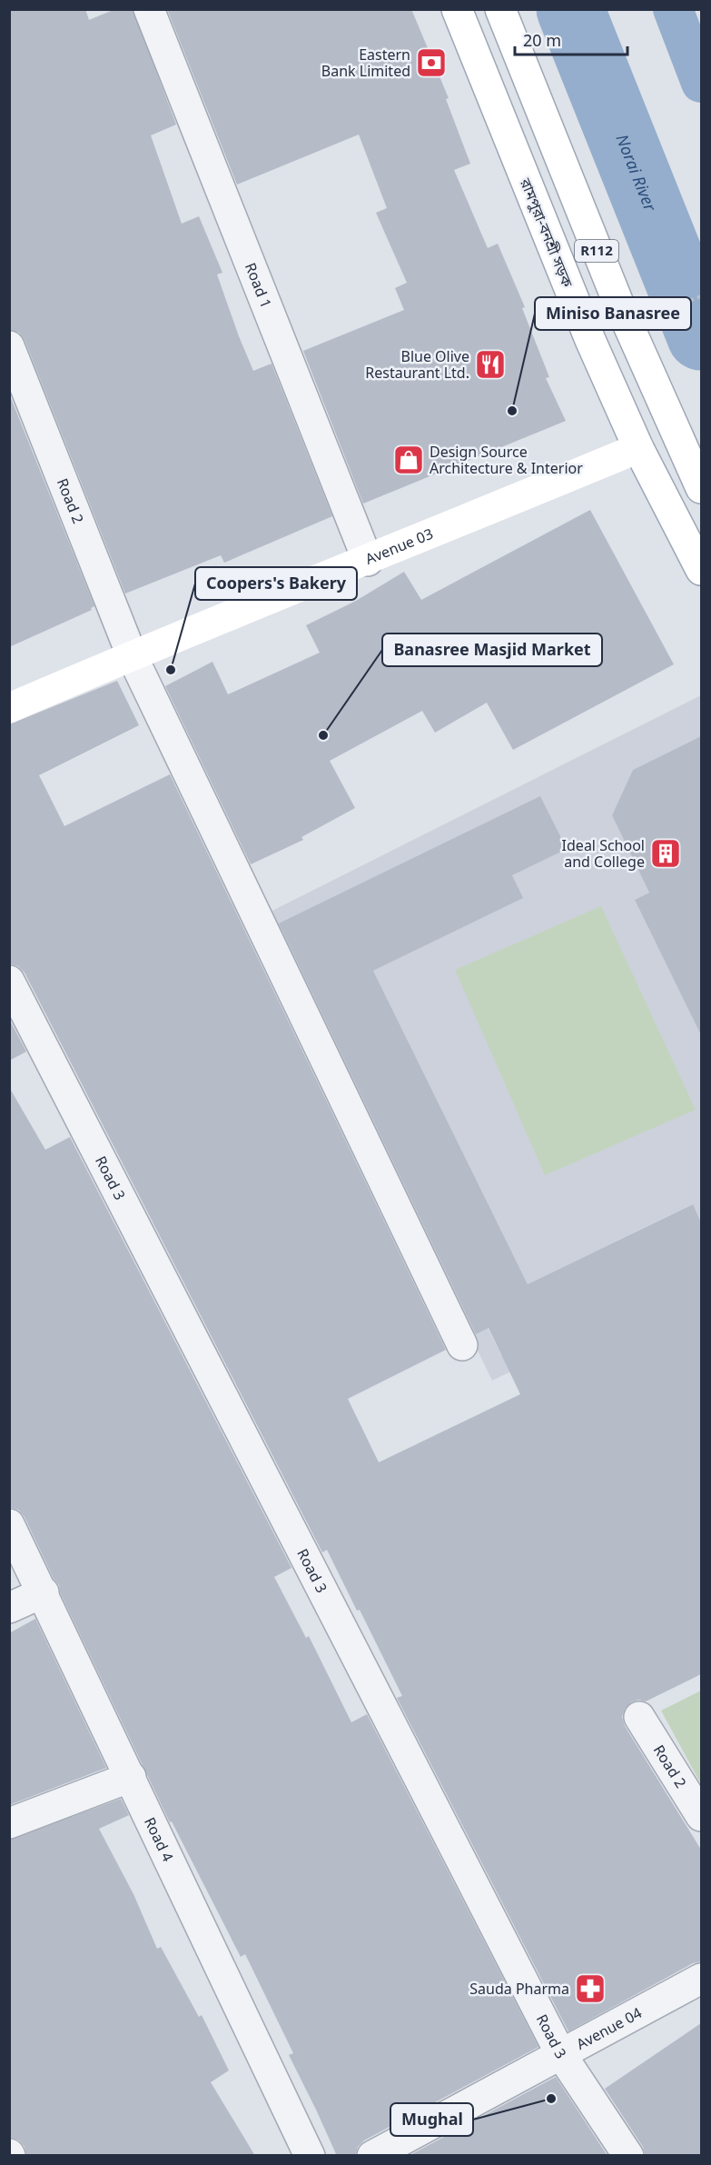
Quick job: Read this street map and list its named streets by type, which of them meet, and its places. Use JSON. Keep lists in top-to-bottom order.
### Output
{
  "streets": {
    "main road": ["রামপুরা-বনশ্রী সড়ক", "R112", "Avenue 03"],
    "street": [
      "Road 1",
      "Road 2",
      "Road 3",
      "Road 4",
      "Avenue 04"
    ]
  },
  "crossings": [
    ["রামপুরা-বনশ্রী সড়ক", "Avenue 03"],
    ["Road 1", "Avenue 03"],
    ["Road 2", "Avenue 03"],
    ["Road 3", "Avenue 04"]
  ],
  "water": ["Norai River"],
  "places": {
    "bank": ["Eastern Bank Limited"],
    "restaurant": ["Blue Olive Restaurant Ltd."],
    "other": [
      "Miniso Banasree",
      "Coopers's Bakery",
      "Banasree Masjid Market",
      "Mughal"
    ],
    "shop": ["Design Source Architecture & Interior"],
    "building": ["Ideal School and College"],
    "pharmacy": ["Sauda Pharma"]
  },
  "scale_bar": "20 m"
}
